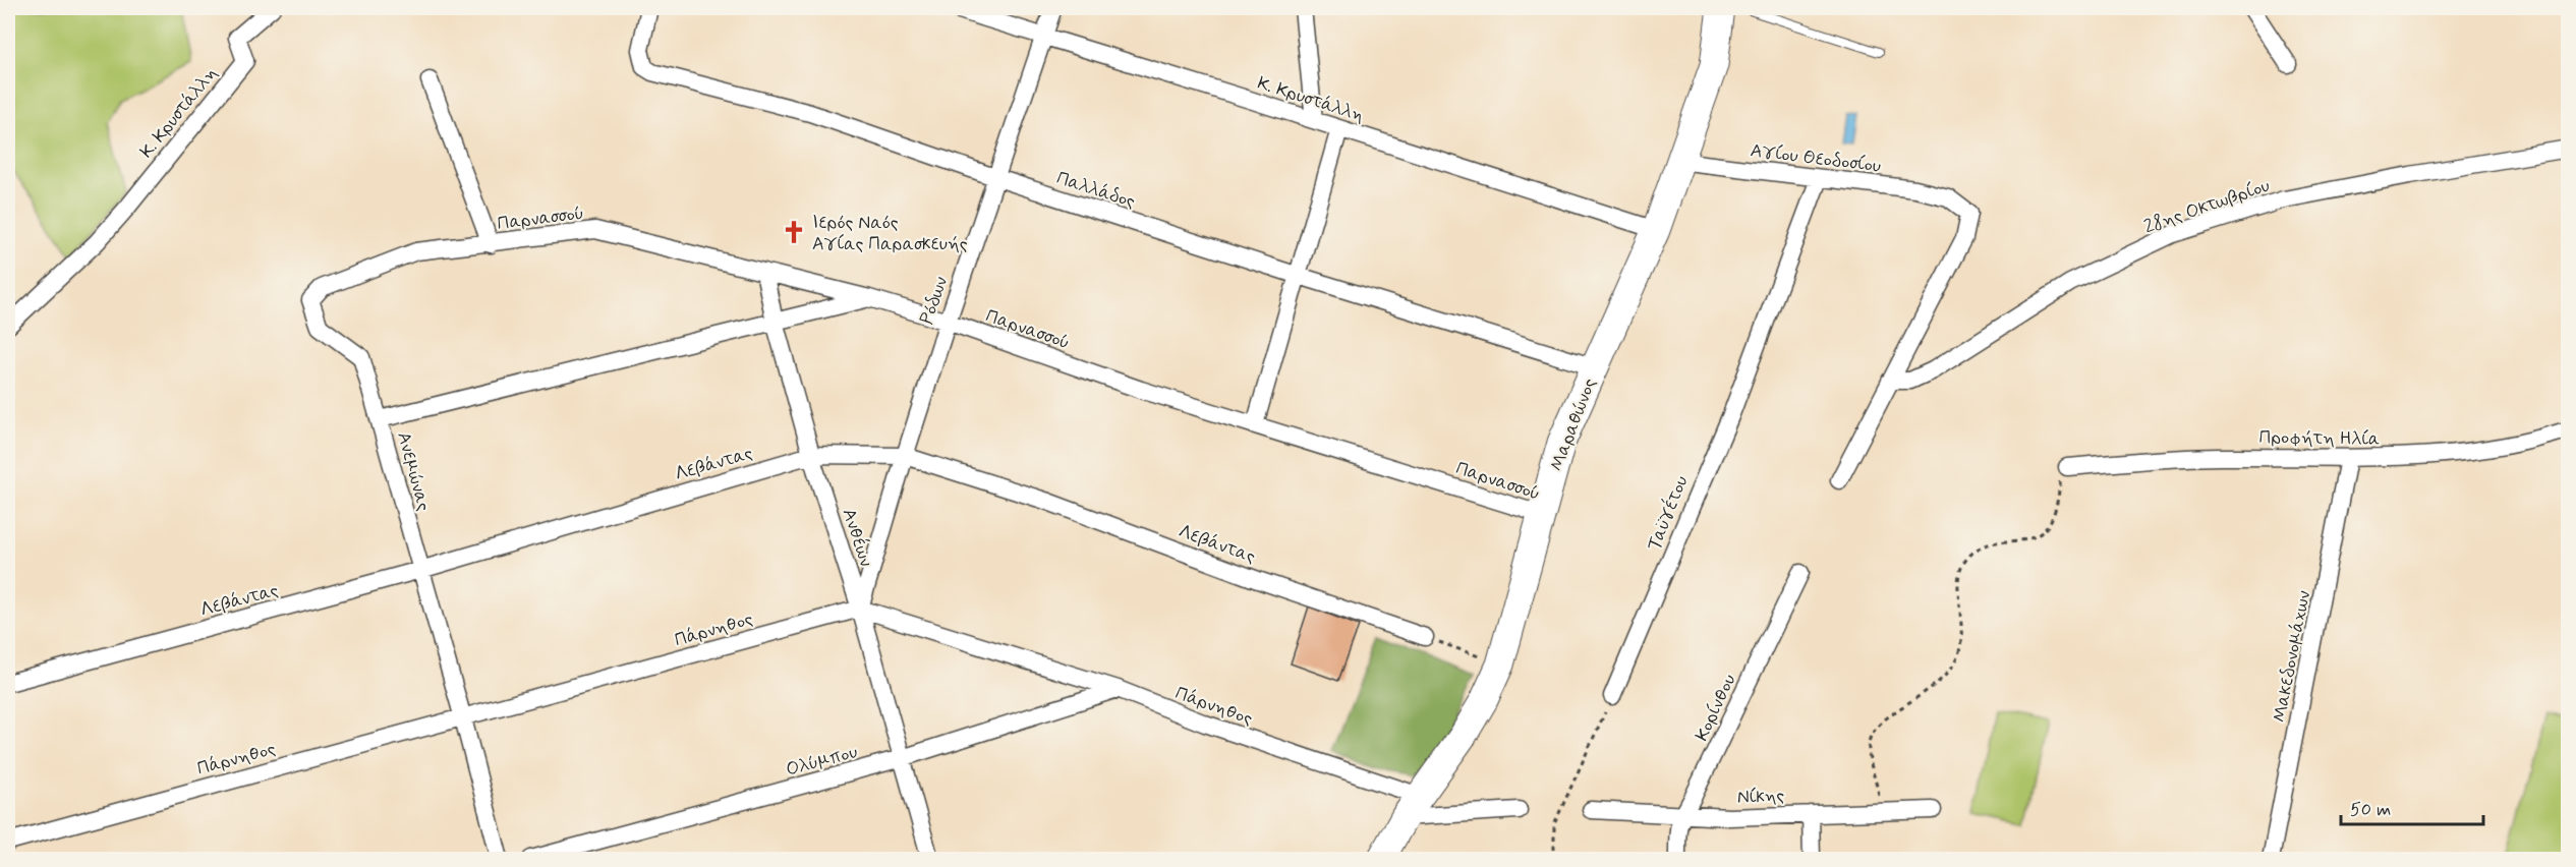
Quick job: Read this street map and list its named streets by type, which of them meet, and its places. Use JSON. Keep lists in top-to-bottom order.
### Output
{
  "streets": {
    "main road": ["Μαραθώνος"],
    "street": [
      "Κ. Κρυστάλλη",
      "Αγίου Θεοδοσίου",
      "Παλλάδος",
      "28ης Οκτωβρίου",
      "Παρνασσού",
      "Ρόδων",
      "Προφήτη Ηλία",
      "Λεβάντας",
      "Ανεμώνας",
      "Ταϋγέτου",
      "Ανθέων",
      "Πάρνηθος",
      "Μακεδονομάχων",
      "Κορίνθου",
      "Ολύμπου",
      "Νίκης"
    ]
  },
  "crossings": [
    ["Κ. Κρυστάλλη", "Ρόδων"],
    ["Κ. Κρυστάλλη", "Μαραθώνος"],
    ["Αγίου Θεοδοσίου", "28ης Οκτωβρίου"],
    ["Αγίου Θεοδοσίου", "Μαραθώνος"],
    ["Αγίου Θεοδοσίου", "Ταϋγέτου"],
    ["Παλλάδος", "Ρόδων"],
    ["Παλλάδος", "Μαραθώνος"],
    ["Παρνασσού", "Ρόδων"],
    ["Παρνασσού", "Μαραθώνος"],
    ["Παρνασσού", "Ανεμώνας"],
    ["Παρνασσού", "Ανθέων"],
    ["Ρόδων", "Λεβάντας"],
    ["Ρόδων", "Ανθέων"],
    ["Ρόδων", "Πάρνηθος"],
    ["Μαραθώνος", "Πάρνηθος"],
    ["Προφήτη Ηλία", "Μακεδονομάχων"],
    ["Λεβάντας", "Ανεμώνας"],
    ["Λεβάντας", "Ανθέων"],
    ["Ανεμώνας", "Πάρνηθος"],
    ["Ανθέων", "Πάρνηθος"],
    ["Ανθέων", "Ολύμπου"],
    ["Πάρνηθος", "Ολύμπου"],
    ["Κορίνθου", "Νίκης"]
  ],
  "places": {
    "church": ["Ιερός Ναός Αγίας Παρασκευής"]
  },
  "scale_bar": "50 m"
}
